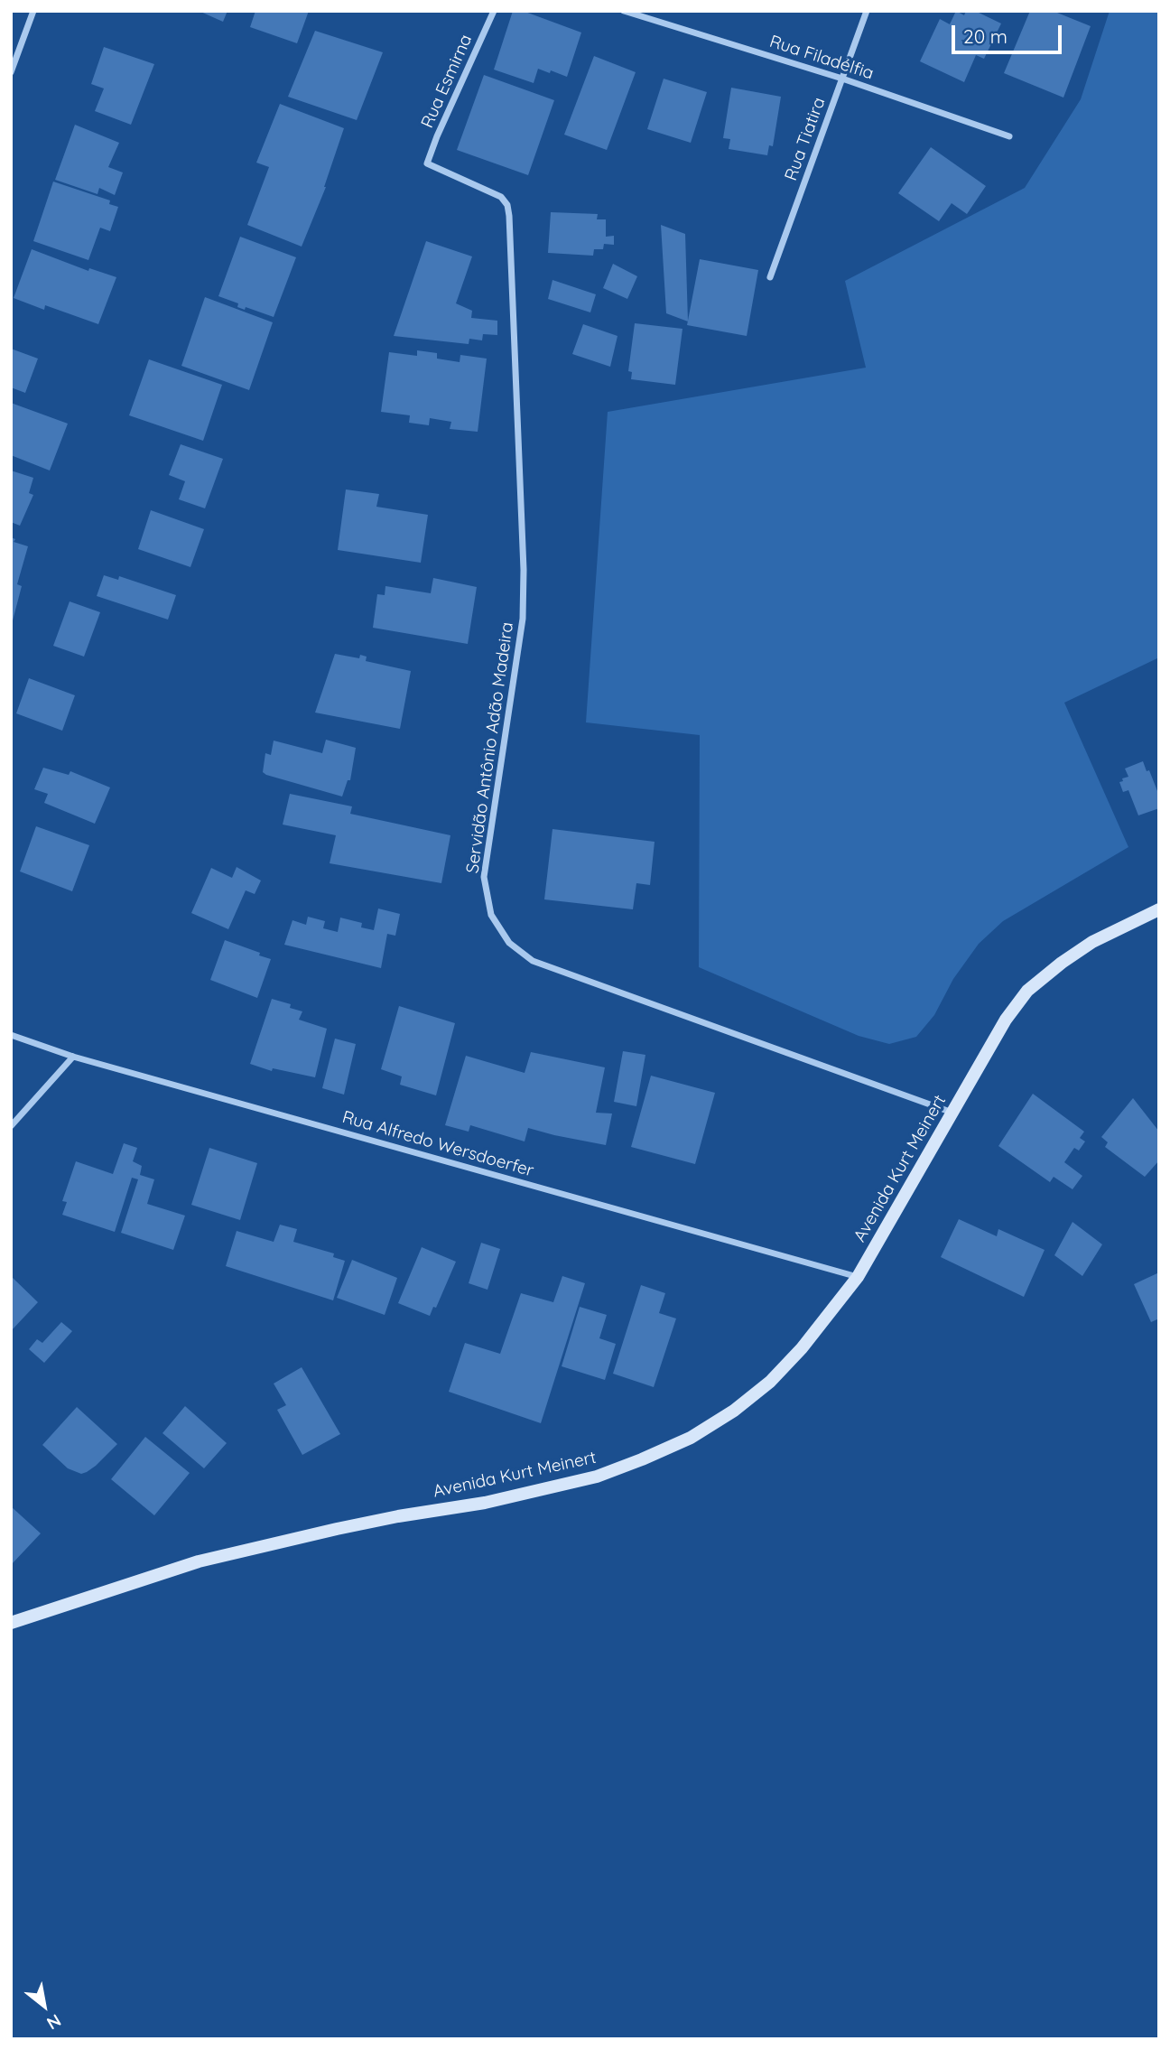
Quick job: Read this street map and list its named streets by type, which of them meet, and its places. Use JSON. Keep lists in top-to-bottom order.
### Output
{
  "streets": {
    "main road": ["Avenida Kurt Meinert"],
    "street": [
      "Rua Filadélfia",
      "Rua Esmirna",
      "Rua Tiatira",
      "Servidão Antônio Adão Madeira",
      "Rua Alfredo Wersdoerfer"
    ]
  },
  "crossings": [
    ["Rua Filadélfia", "Rua Tiatira"],
    ["Rua Esmirna", "Servidão Antônio Adão Madeira"],
    ["Servidão Antônio Adão Madeira", "Avenida Kurt Meinert"],
    ["Rua Alfredo Wersdoerfer", "Avenida Kurt Meinert"]
  ],
  "scale_bar": "20 m",
  "north": "bottom right"
}
